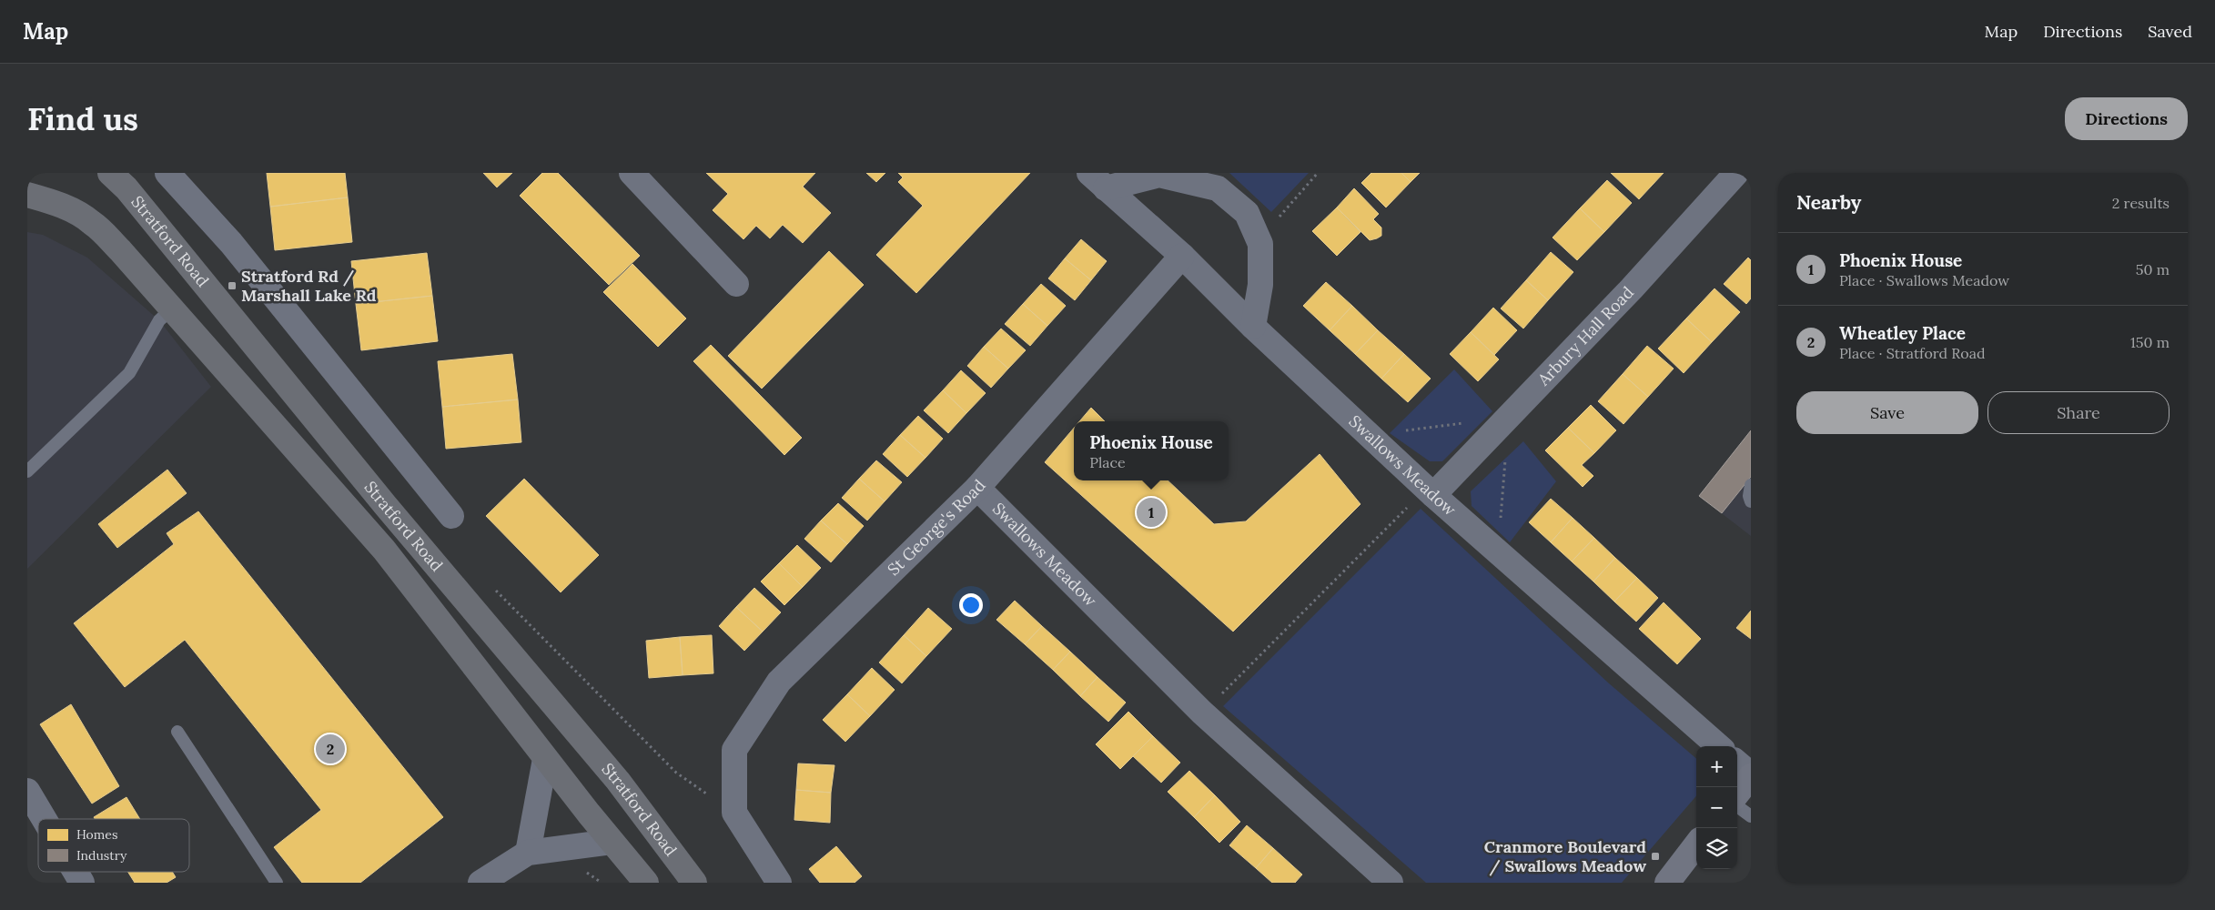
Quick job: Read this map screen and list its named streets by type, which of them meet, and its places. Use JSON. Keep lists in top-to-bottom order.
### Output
{
  "streets": {
    "highway": ["Stratford Road"],
    "street": ["Arbury Hall Road", "Swallows Meadow", "St George's Road"]
  },
  "crossings": [
    ["Arbury Hall Road", "Swallows Meadow"],
    ["Swallows Meadow", "St George's Road"]
  ],
  "places": {
    "transit": ["Stratford Rd / Marshall Lake Rd", "Cranmore Boulevard / Swallows Meadow"]
  },
  "legend": ["Homes", "Industry"],
  "page": {
    "header": "Map",
    "nav": ["Map", "Directions", "Saved"],
    "buttons": [
      "Directions",
      ["Save", "Share"]
    ],
    "title": "Find us",
    "heading": ["Nearby", "2 results"],
    "list": [
      {
        "mark": "1",
        "name": "Phoenix House",
        "note": "Place · Swallows Meadow",
        "value": "50 m"
      },
      {
        "mark": "2",
        "name": "Wheatley Place",
        "note": "Place · Stratford Road",
        "value": "150 m"
      }
    ],
    "popup": ["Phoenix House", "Place"],
    "pins": ["1", "2"],
    "map_buttons": ["+", "−"]
  }
}
